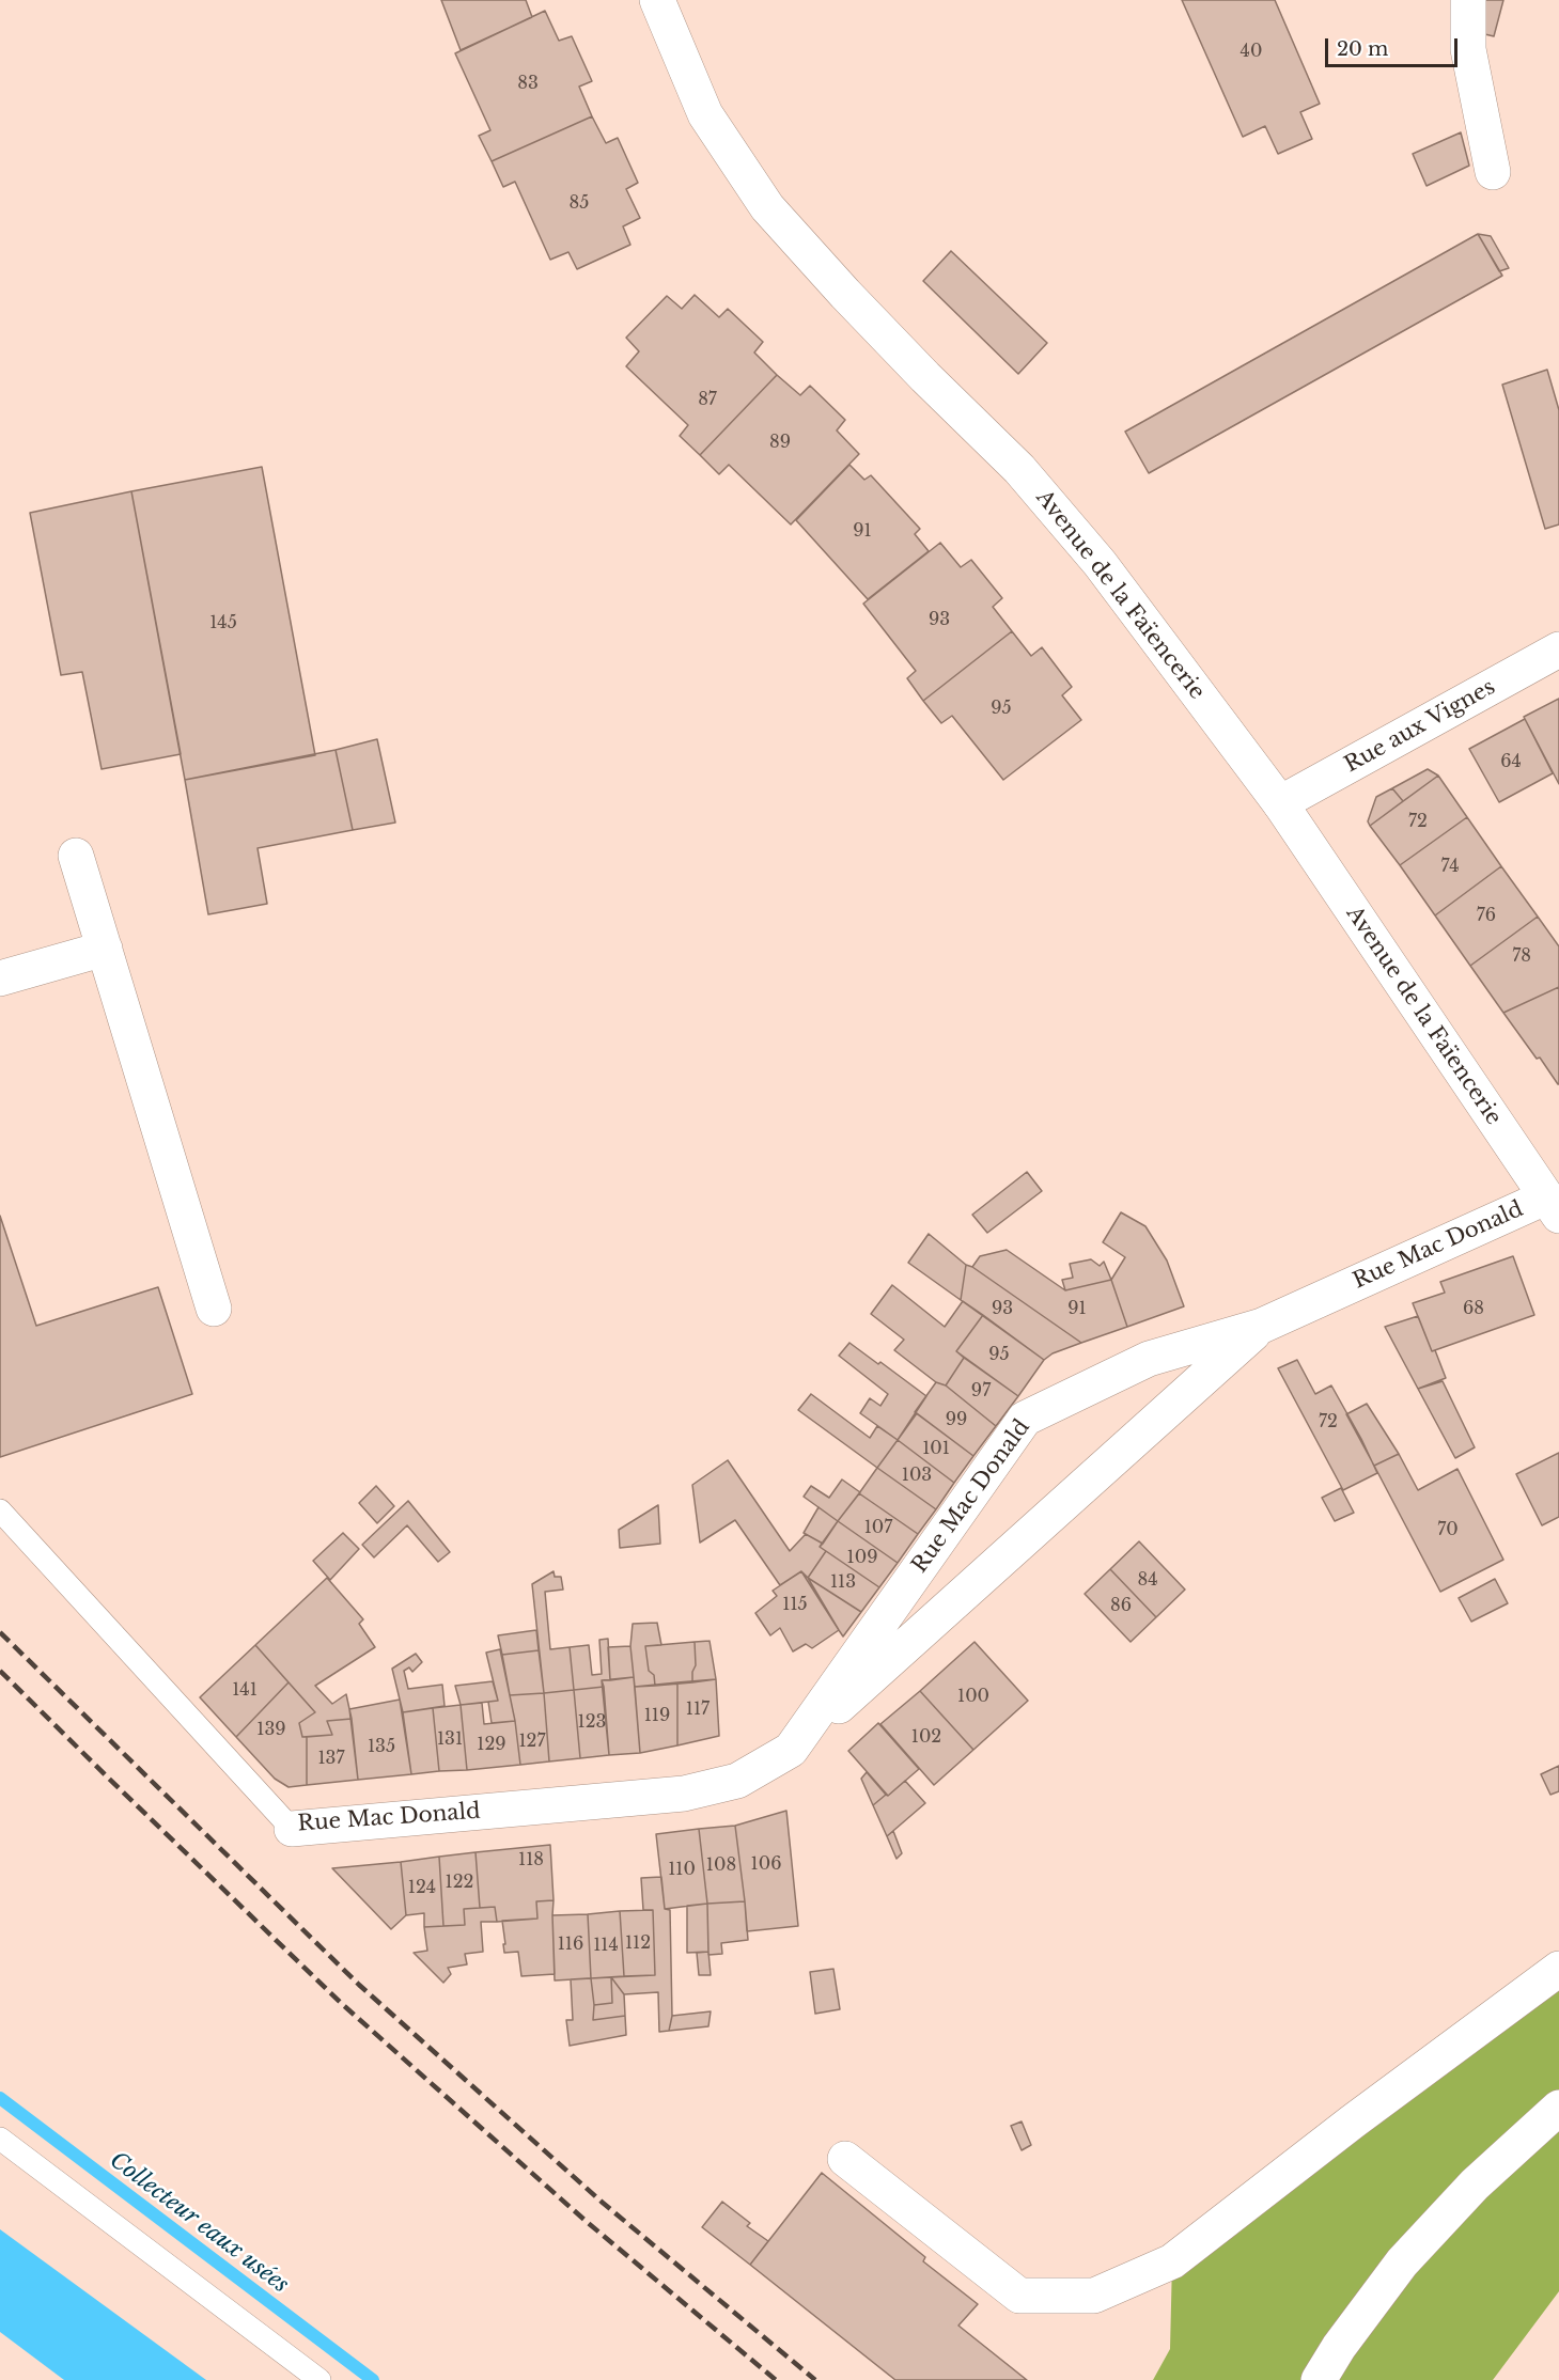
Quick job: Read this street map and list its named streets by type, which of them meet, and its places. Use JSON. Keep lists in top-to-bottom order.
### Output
{
  "streets": {
    "street": ["Avenue de la Faïencerie", "Rue aux Vignes", "Rue Mac Donald"]
  },
  "crossings": [
    ["Avenue de la Faïencerie", "Rue aux Vignes"],
    ["Avenue de la Faïencerie", "Rue Mac Donald"]
  ],
  "water": ["Collecteur eaux usées"],
  "house_numbers": [
    "40",
    "83",
    "85",
    "87",
    "89",
    "91",
    "93",
    "145",
    "95",
    "64",
    "72",
    "74",
    "76",
    "78",
    "93",
    "91",
    "68",
    "95",
    "97",
    "99",
    "72",
    "101",
    "103",
    "107",
    "70",
    "109",
    "84",
    "113",
    "115",
    "86",
    "141",
    "100",
    "117",
    "119",
    "123",
    "139",
    "102",
    "131",
    "127",
    "129",
    "135",
    "137",
    "118",
    "106",
    "108",
    "110",
    "122",
    "124",
    "112",
    "116",
    "114"
  ],
  "scale_bar": "20 m"
}
